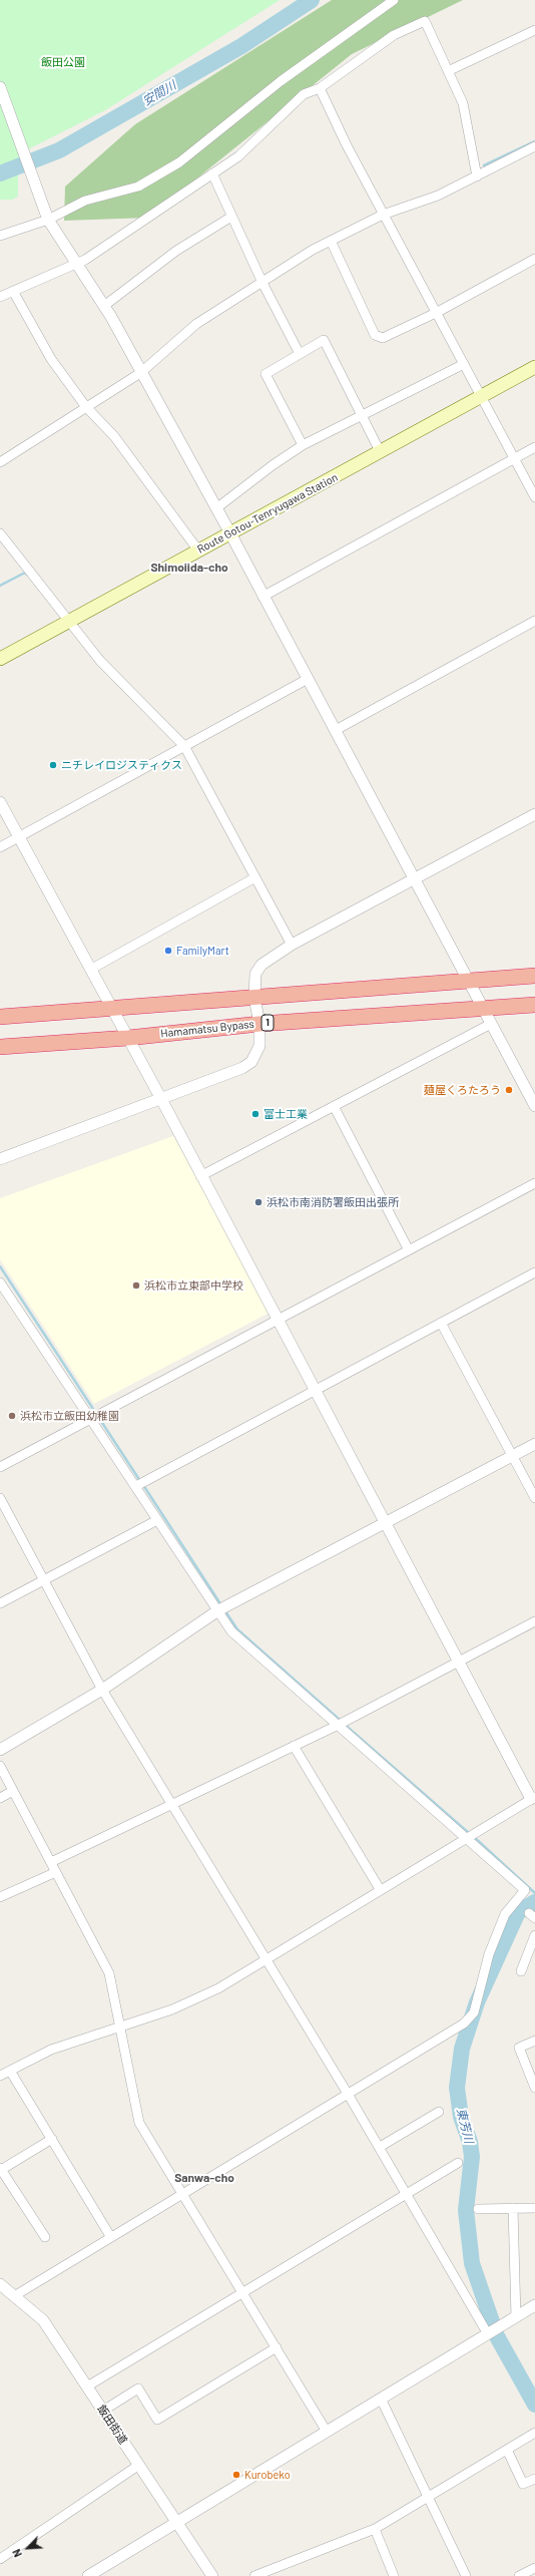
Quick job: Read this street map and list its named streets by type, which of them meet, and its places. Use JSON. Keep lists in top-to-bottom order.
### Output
{
  "streets": {
    "highway": ["1", "Hamamatsu Bypass"],
    "main road": ["Route Gotou-Tenryugawa Station"],
    "street": ["飯田街道"]
  },
  "districts": ["Shimoiida-cho", "Sanwa-cho"],
  "water": ["安間川", "東芳川"],
  "parks": ["飯田公園"],
  "places": [
    "ニチレイロジスティクス",
    "FamilyMart",
    "麺屋くろたろう",
    "富士工業",
    "浜松市南消防署飯田出張所",
    "浜松市立東部中学校",
    "浜松市立飯田幼稚園",
    "Kurobeko"
  ],
  "north": "bottom left"
}
